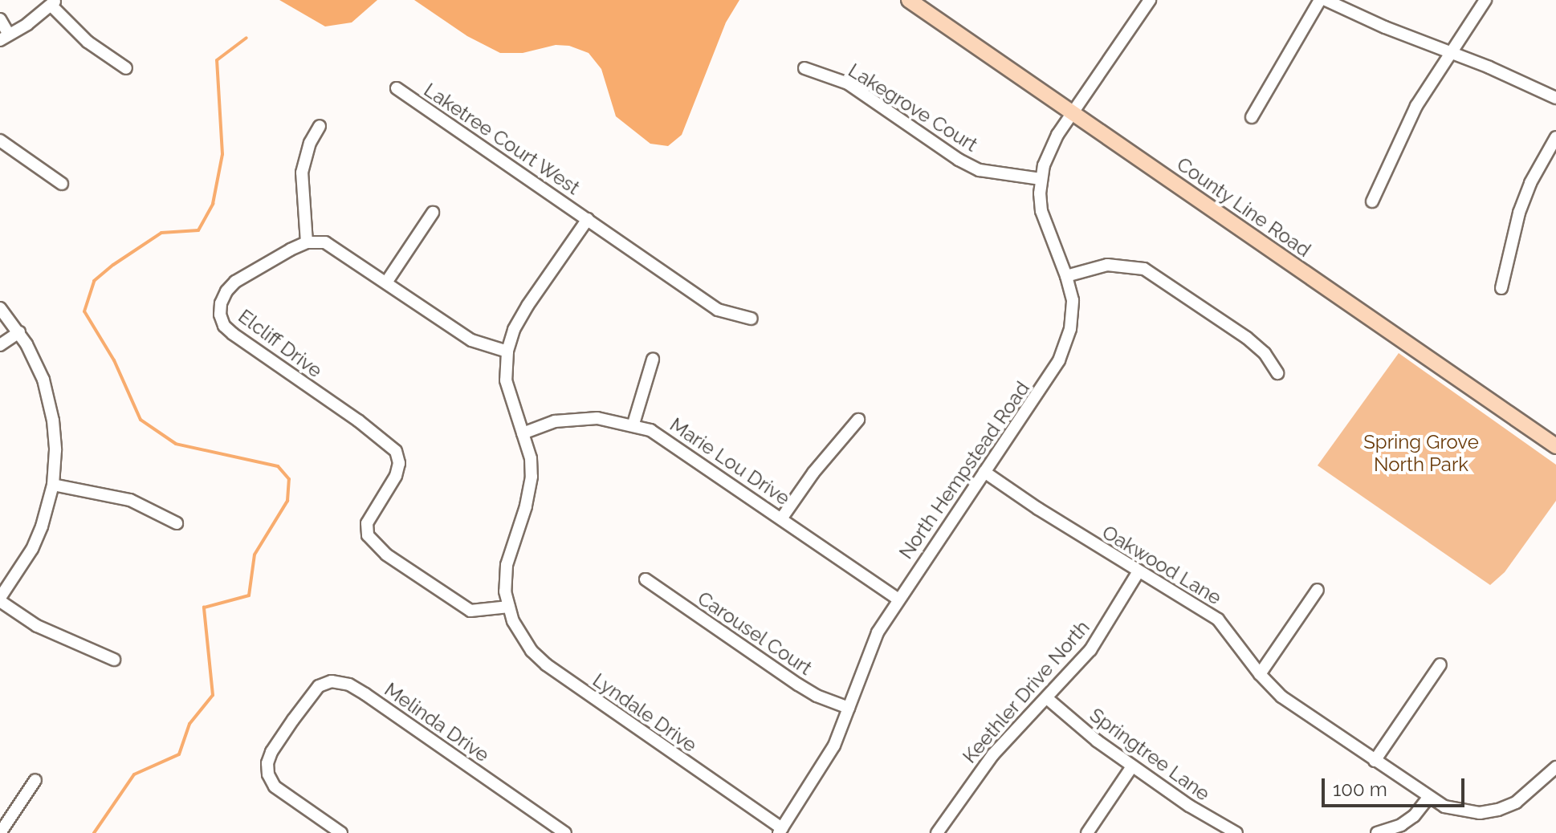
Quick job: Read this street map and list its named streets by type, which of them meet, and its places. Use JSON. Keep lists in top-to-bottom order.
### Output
{
  "streets": {
    "main road": ["County Line Road"],
    "street": [
      "Lakegrove Court",
      "Laketree Court West",
      "Elcliff Drive",
      "Marie Lou Drive",
      "North Hempstead Road",
      "Oakwood Lane",
      "Carousel Court",
      "Keethler Drive North",
      "Lyndale Drive",
      "Melinda Drive",
      "Springtree Lane"
    ]
  },
  "crossings": [
    ["Lakegrove Court", "North Hempstead Road"],
    ["Laketree Court West", "Lyndale Drive"],
    ["County Line Road", "North Hempstead Road"],
    ["Elcliff Drive", "Lyndale Drive"],
    ["Marie Lou Drive", "North Hempstead Road"],
    ["Marie Lou Drive", "Lyndale Drive"],
    ["North Hempstead Road", "Oakwood Lane"],
    ["North Hempstead Road", "Carousel Court"],
    ["North Hempstead Road", "Lyndale Drive"],
    ["Oakwood Lane", "Keethler Drive North"],
    ["Keethler Drive North", "Springtree Lane"]
  ],
  "parks": ["Spring Grove North Park"],
  "scale_bar": "100 m"
}
